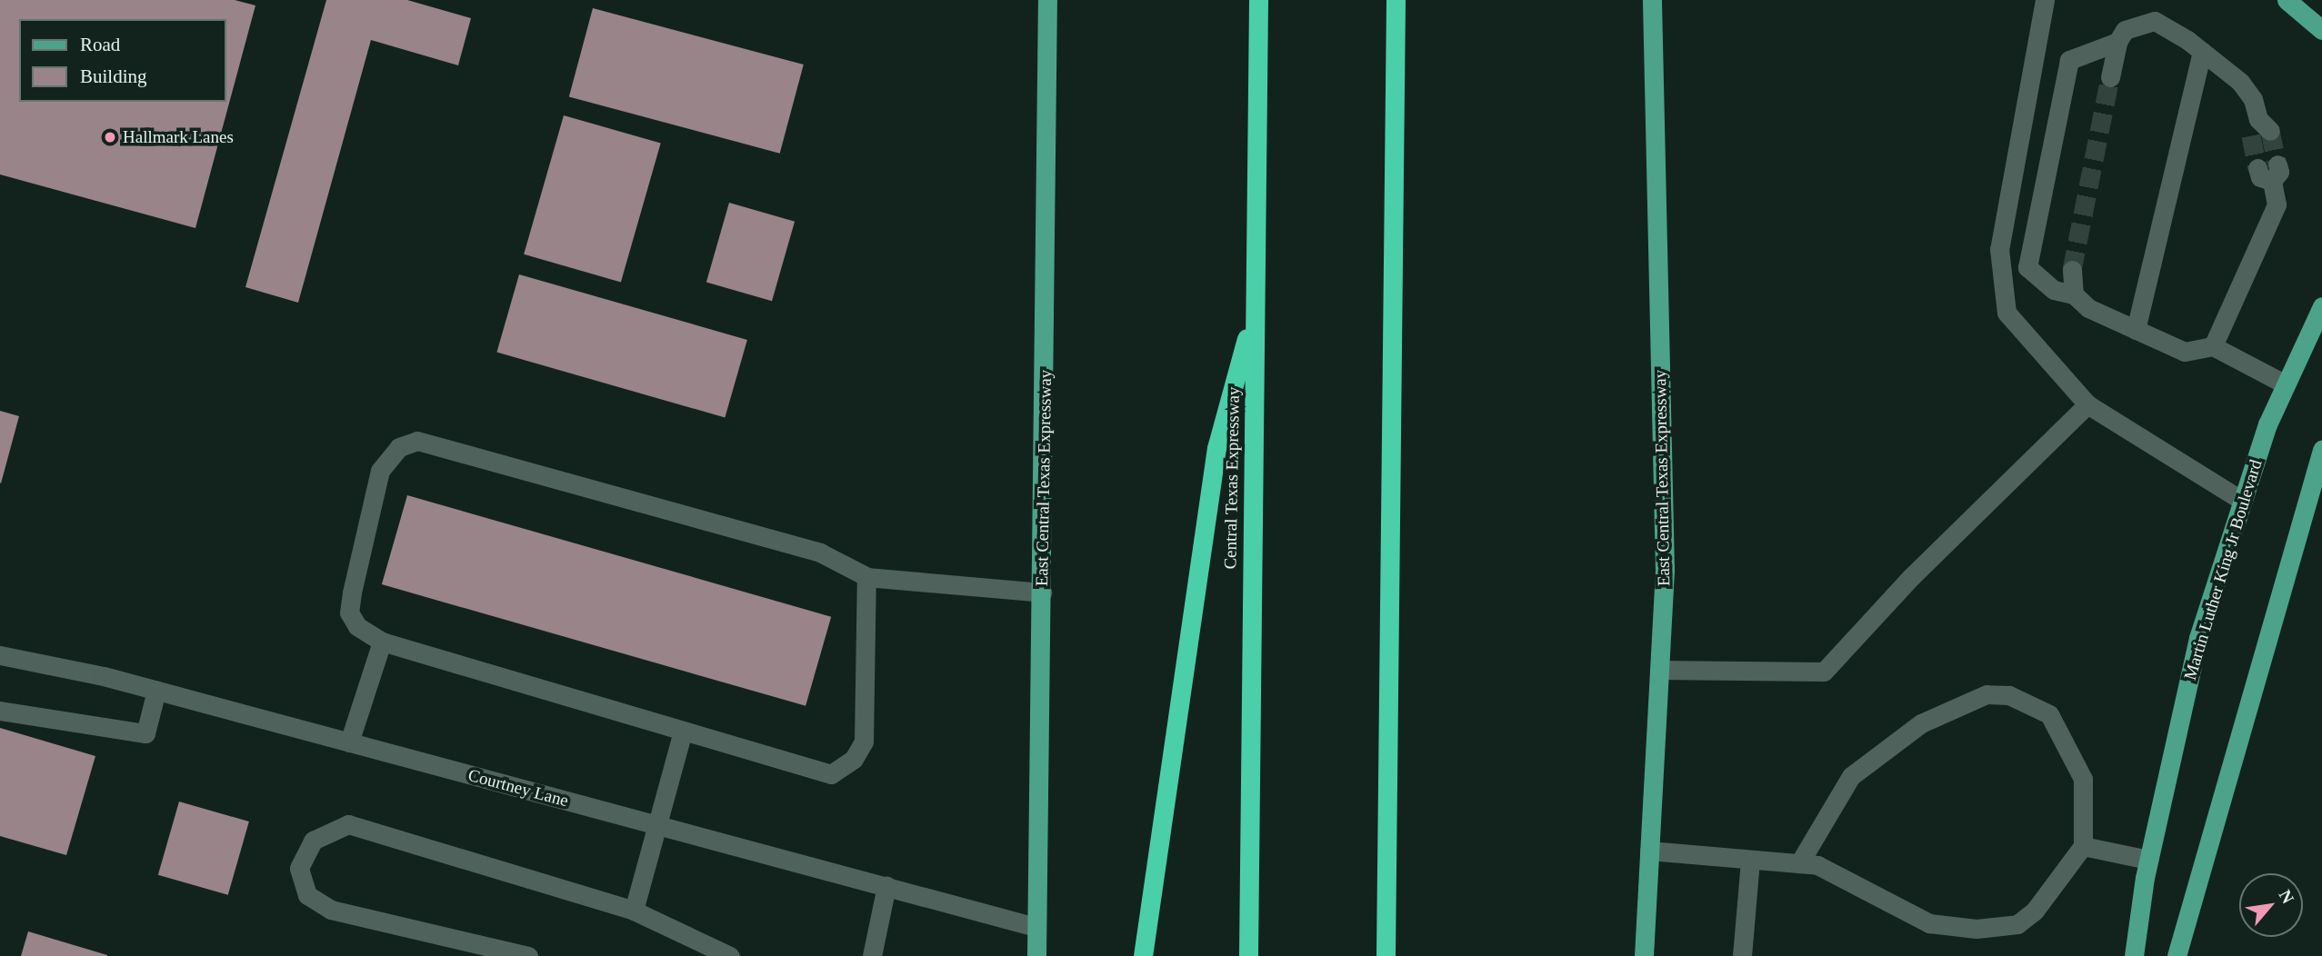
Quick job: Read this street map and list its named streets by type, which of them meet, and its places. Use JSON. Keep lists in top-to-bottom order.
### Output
{
  "streets": {
    "highway": ["Central Texas Expressway"],
    "main road": ["East Central Texas Expressway", "Martin Luther King Jr Boulevard"],
    "street": ["Courtney Lane"]
  },
  "crossings": [
    ["East Central Texas Expressway", "Courtney Lane"]
  ],
  "places": ["Hallmark Lanes"],
  "legend": ["Road", "Building"],
  "north": "top right"
}
